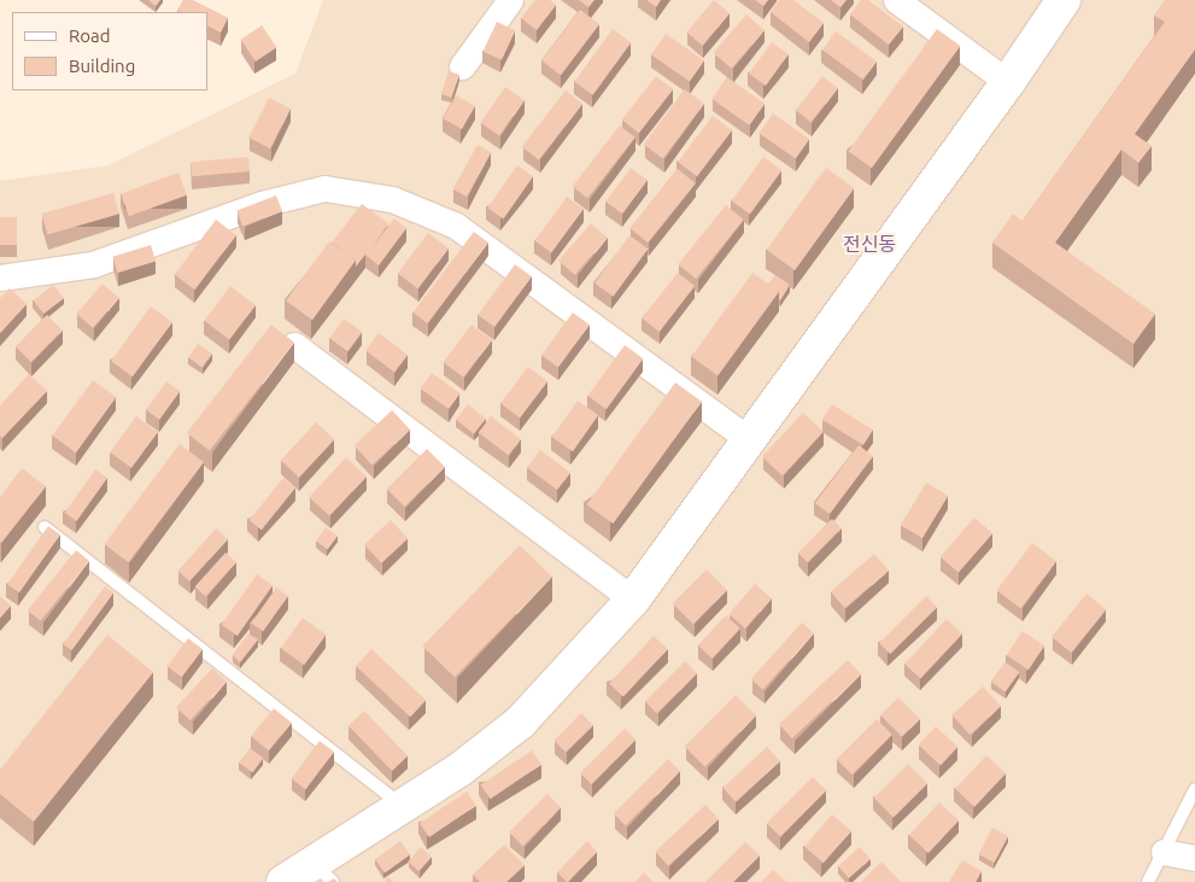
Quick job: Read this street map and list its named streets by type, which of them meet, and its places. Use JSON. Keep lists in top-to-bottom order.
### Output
{
  "districts": ["전신동"],
  "legend": ["Road", "Building"]
}
